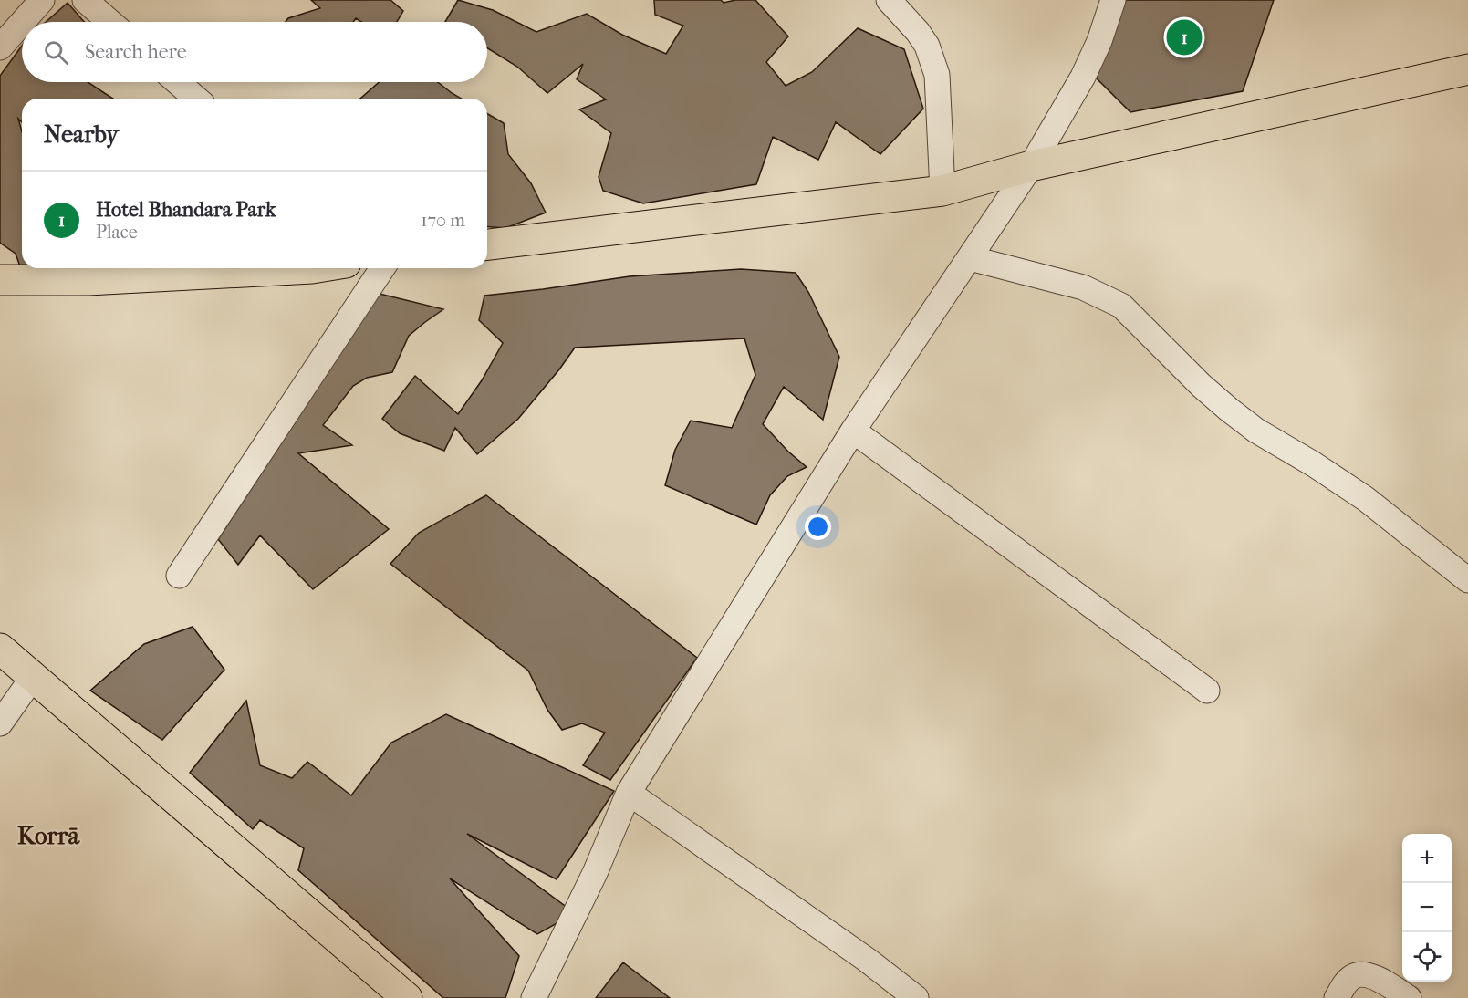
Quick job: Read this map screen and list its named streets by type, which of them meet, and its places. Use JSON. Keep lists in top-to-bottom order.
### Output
{
  "districts": ["Korrā"],
  "page": {
    "pins": "1",
    "search": "Search here",
    "heading": "Nearby",
    "list": [
      {
        "mark": "1",
        "name": "Hotel Bhandara Park",
        "note": "Place",
        "value": "170 m"
      }
    ],
    "map_buttons": ["+", "−"]
  }
}
